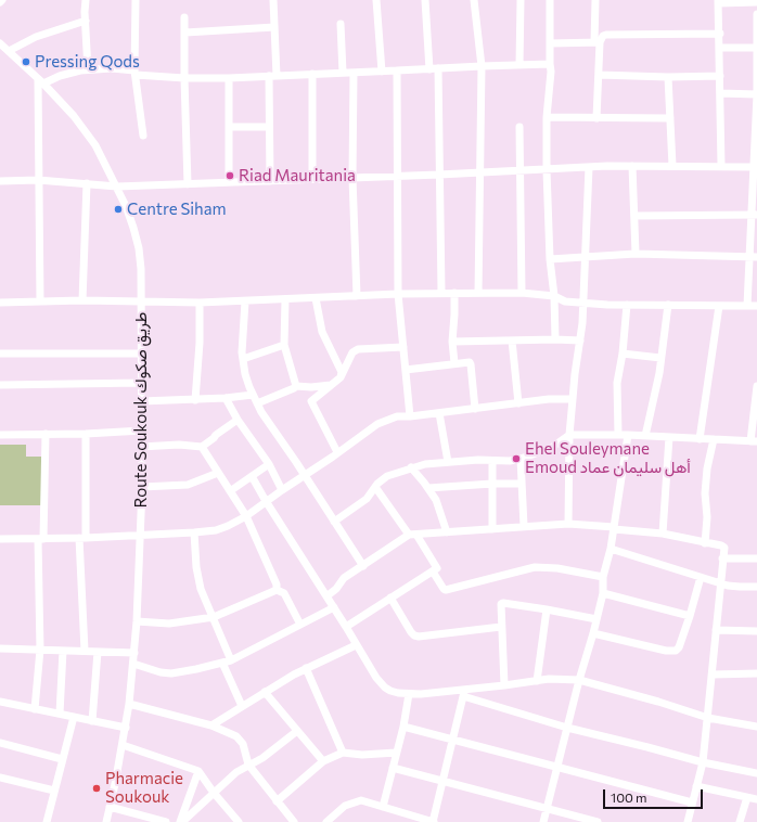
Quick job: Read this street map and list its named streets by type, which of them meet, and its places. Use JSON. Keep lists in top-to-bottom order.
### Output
{
  "streets": {
    "street": ["Route Soukouk طريق صكوك"]
  },
  "places": [
    "Pressing Qods",
    "Riad Mauritania",
    "Centre Siham",
    "Ehel Souleymane Emoud أهل سليمان عماد",
    "Pharmacie Soukouk"
  ],
  "scale_bar": "100 m"
}
